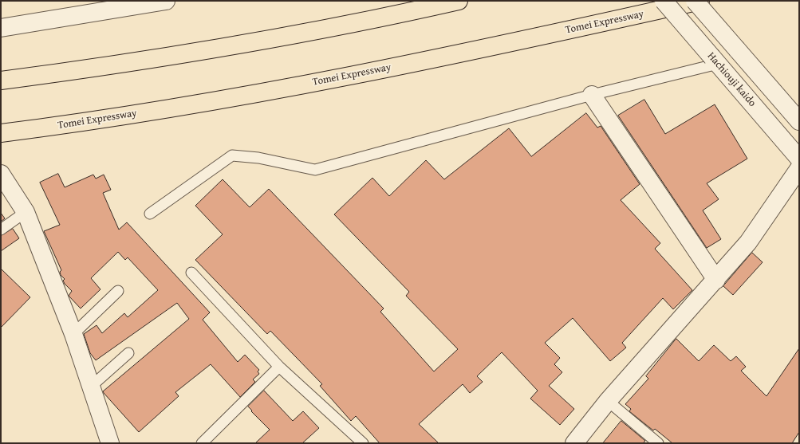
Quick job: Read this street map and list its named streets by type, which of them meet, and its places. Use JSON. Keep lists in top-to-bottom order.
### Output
{
  "streets": {
    "highway": ["Tomei Expressway"],
    "street": ["Hachiouji kaido"]
  }
}
